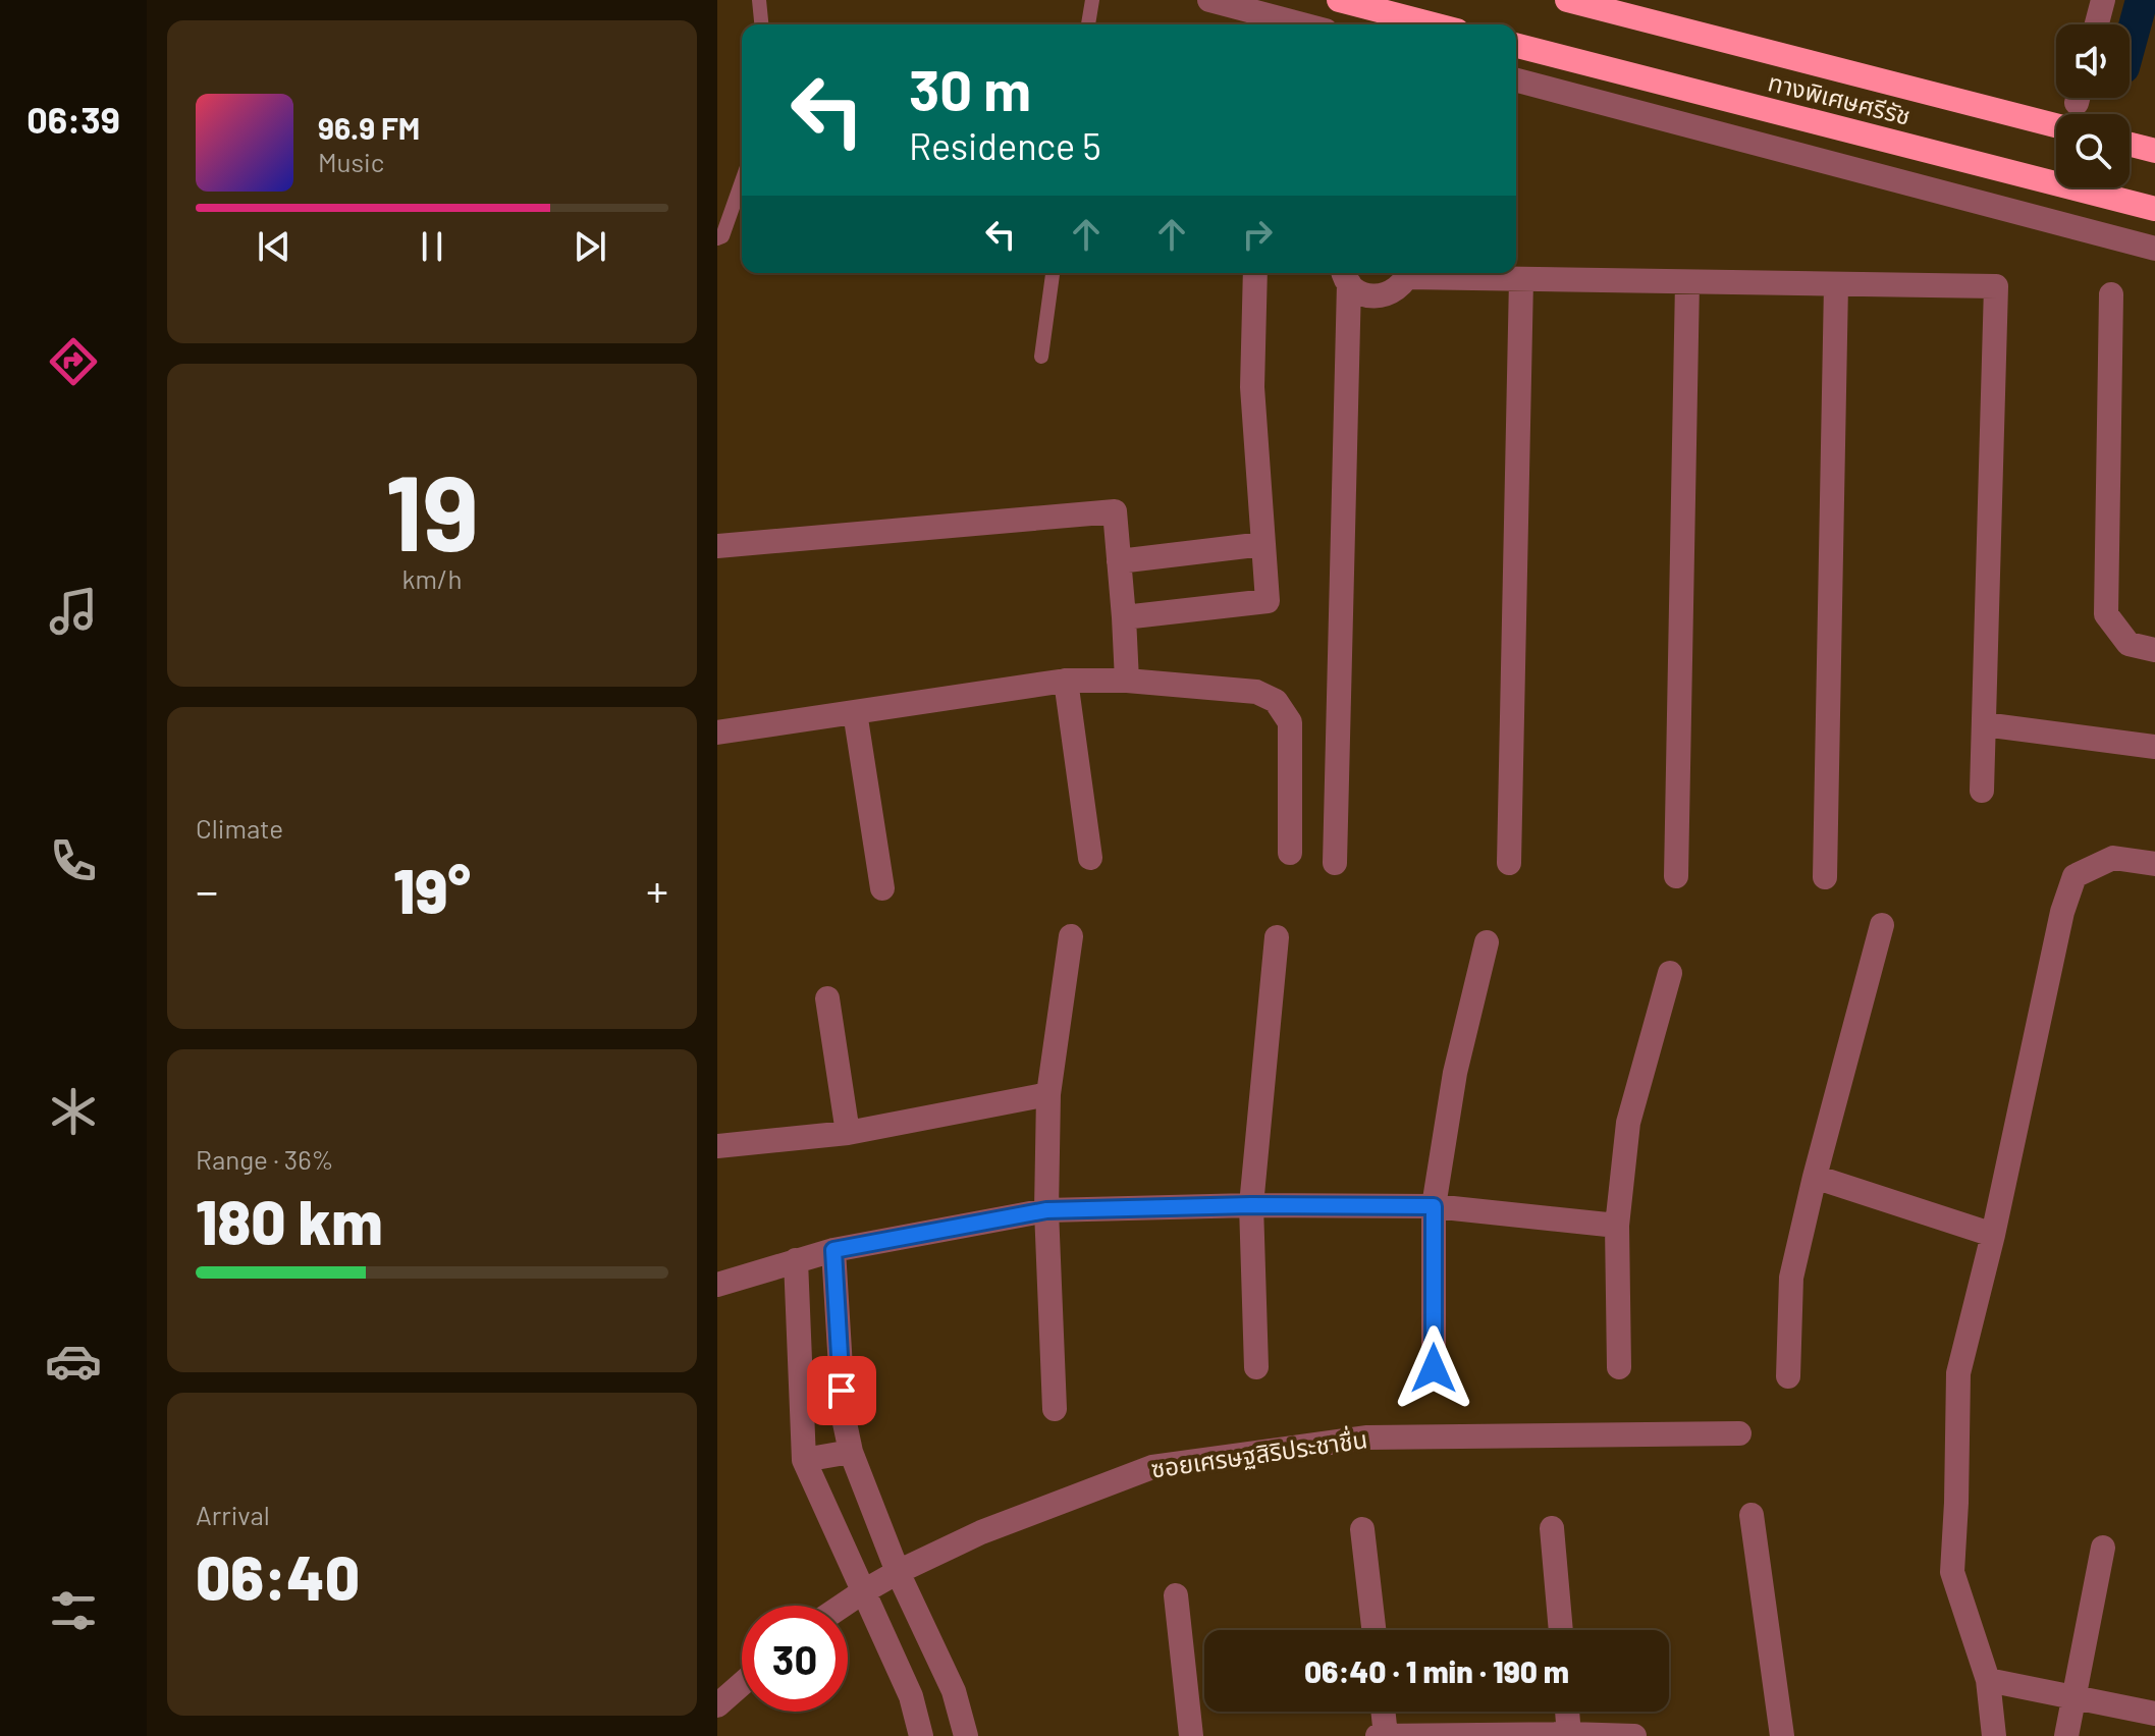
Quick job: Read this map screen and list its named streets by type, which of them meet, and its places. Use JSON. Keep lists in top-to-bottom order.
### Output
{
  "streets": {
    "highway": ["ทางพิเศษศรีรัช"],
    "street": ["ซอยเศรษฐสิริประชาชื่น"]
  },
  "page": {
    "tabs": "06:39",
    "turn": ["30 m", "Residence 5"],
    "song": ["96.9 FM", "Music"],
    "tile": [
      ["19", "km/h"],
      "Climate",
      ["Range · 36%", "180 km"],
      ["Arrival", "06:40"]
    ],
    "heat": ["−", "19°", "+"],
    "limit": "30",
    "trip": "06:40 · 1 min · 190 m"
  }
}
